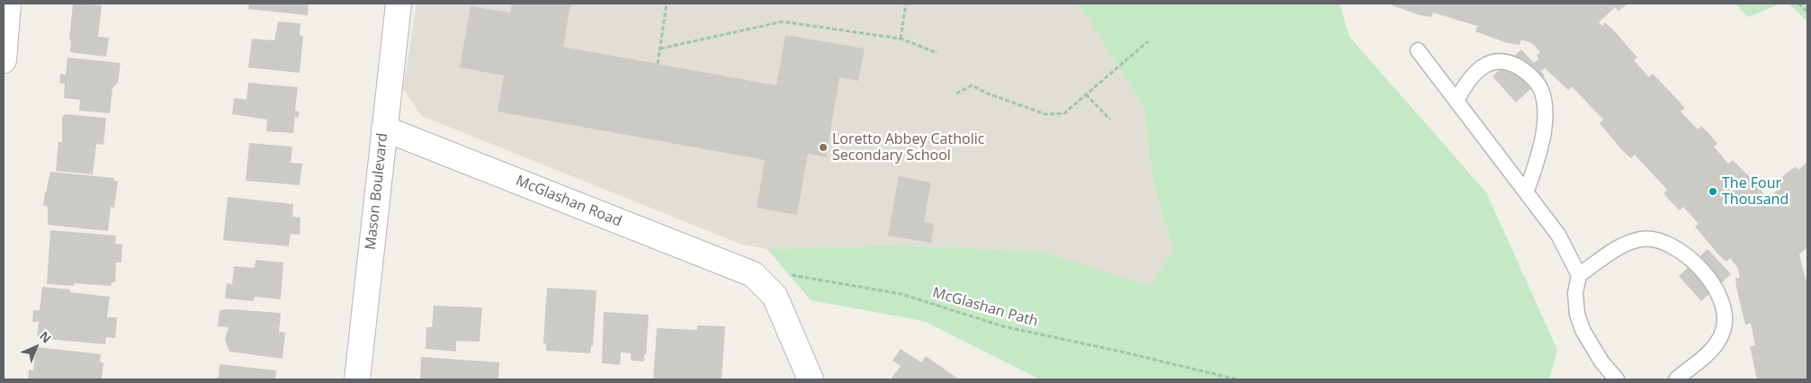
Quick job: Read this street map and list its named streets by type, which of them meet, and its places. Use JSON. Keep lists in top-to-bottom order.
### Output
{
  "streets": {
    "street": ["Mason Boulevard", "McGlashan Road"],
    "path": ["McGlashan Path"]
  },
  "crossings": [
    ["Mason Boulevard", "McGlashan Road"],
    ["McGlashan Road", "McGlashan Path"]
  ],
  "places": ["Loretto Abbey Catholic Secondary School", "The Four Thousand"],
  "north": "top right"
}
